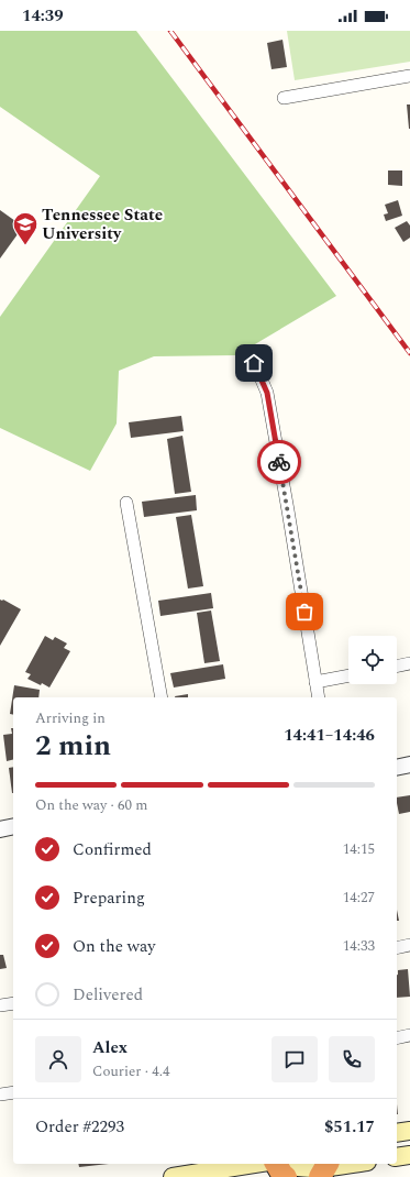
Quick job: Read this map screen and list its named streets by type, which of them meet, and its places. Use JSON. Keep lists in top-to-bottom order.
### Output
{
  "places": {
    "school or university": ["Tennessee State University"]
  },
  "page": {
    "status": "14:39",
    "heading": ["2 min", "Arriving in", "14:41–14:46"],
    "panel": [
      "Alex",
      "Courier · 4.4",
      "Order #2293",
      "$51.17"
    ],
    "bar": "On the way · 60 m",
    "list": [
      ["Confirmed", "14:15"],
      ["Preparing", "14:27"],
      ["On the way", "14:33"],
      "Delivered"
    ]
  }
}
